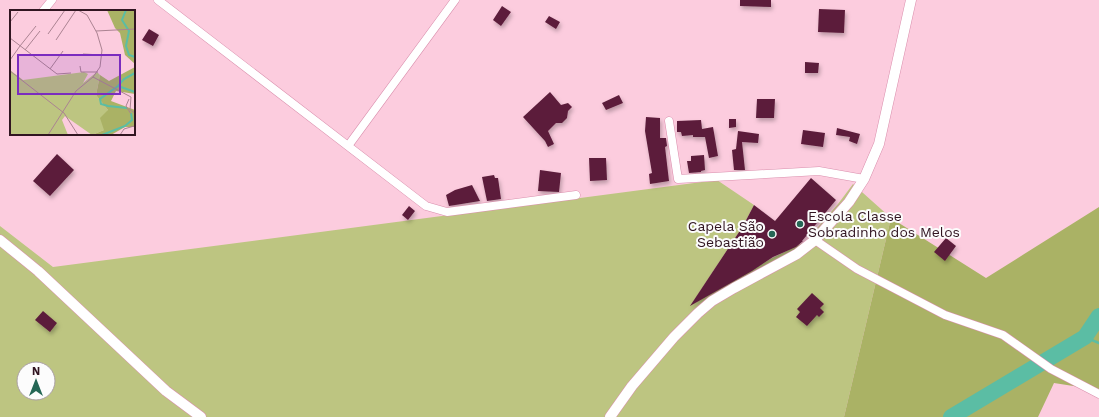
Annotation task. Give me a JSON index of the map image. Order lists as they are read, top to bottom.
{
  "places": ["Escola Classe Sobradinho dos Melos", "Capela São Sebastião"],
  "north": "top"
}
